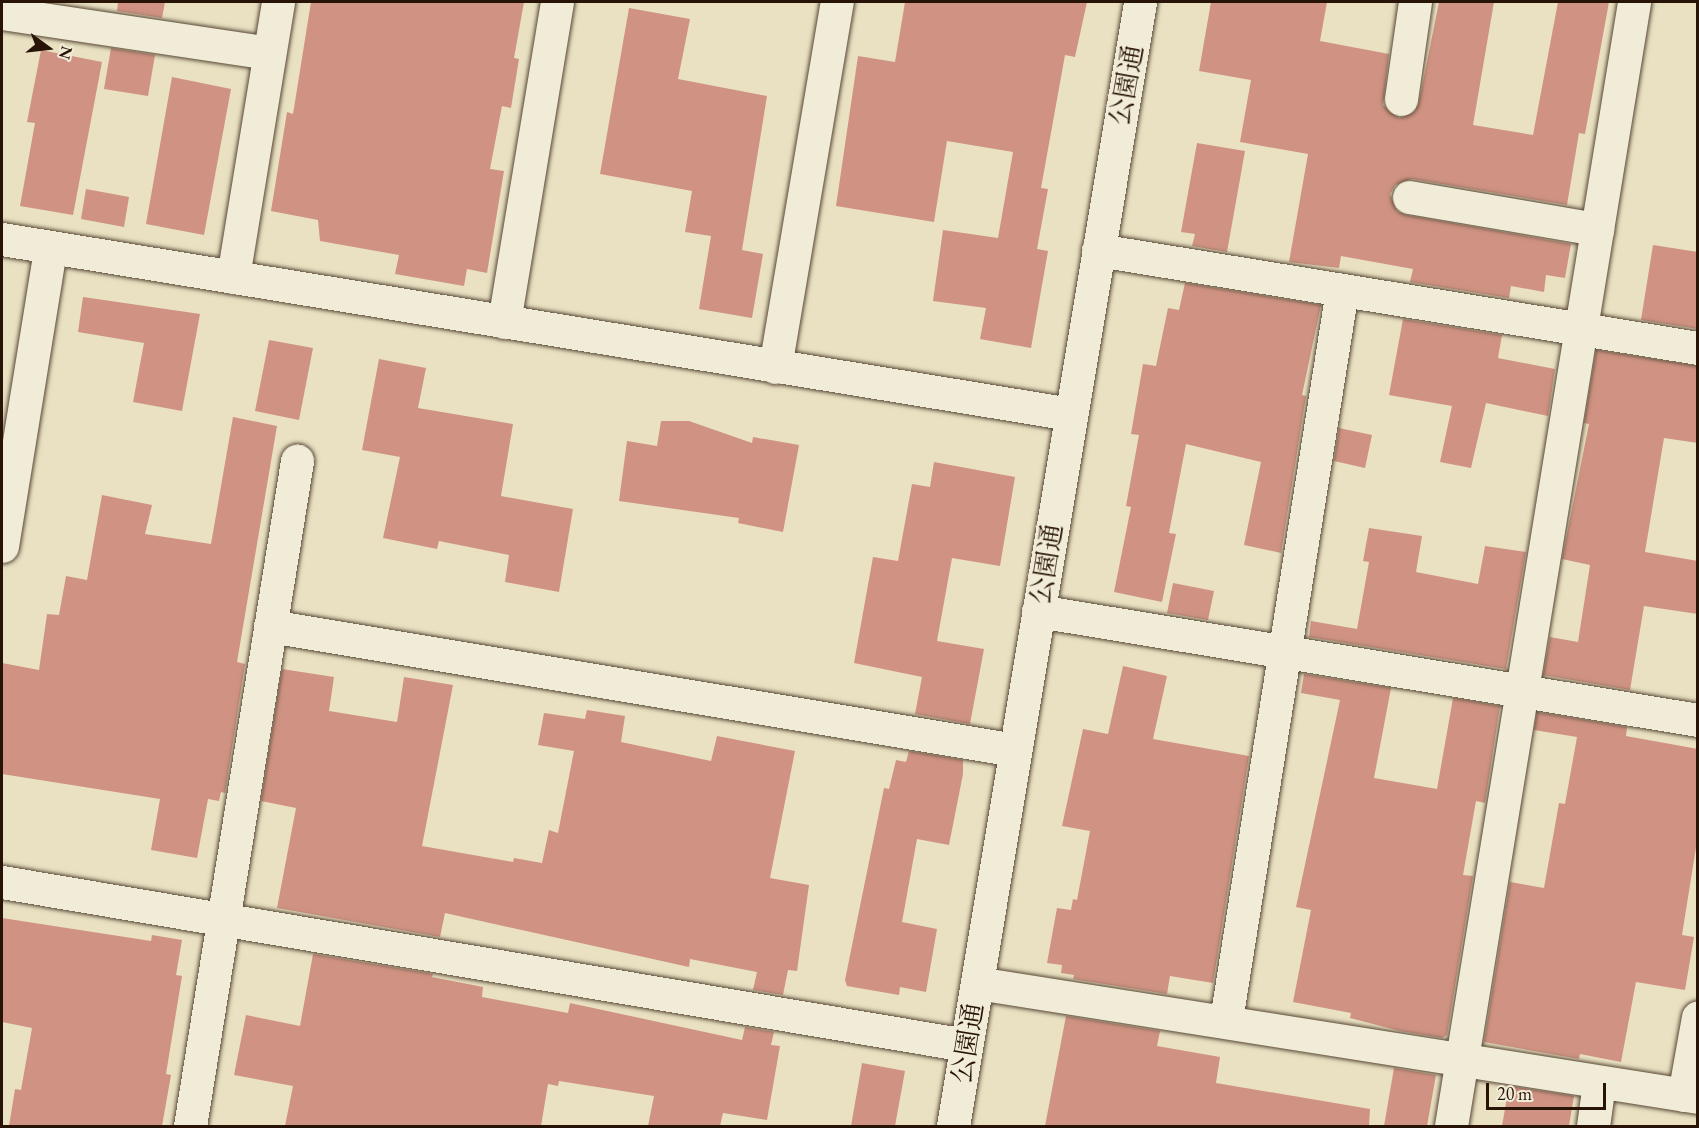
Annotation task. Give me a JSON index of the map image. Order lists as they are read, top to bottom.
{
  "streets": {
    "street": ["公園通"]
  },
  "scale_bar": "20 m",
  "north": "right"
}
